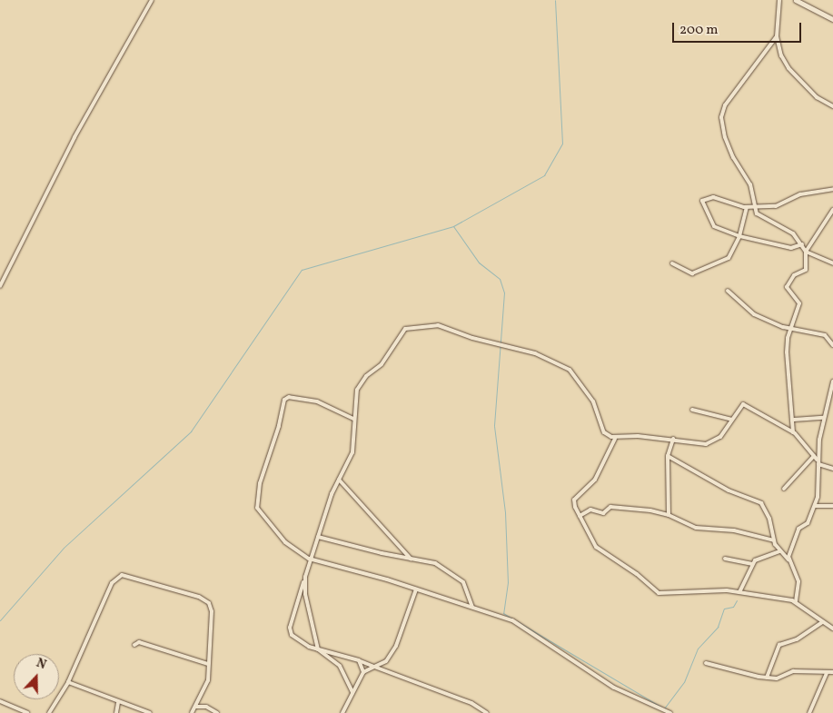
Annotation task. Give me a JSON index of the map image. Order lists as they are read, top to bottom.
{
  "scale_bar": "200 m",
  "north": "top"
}
